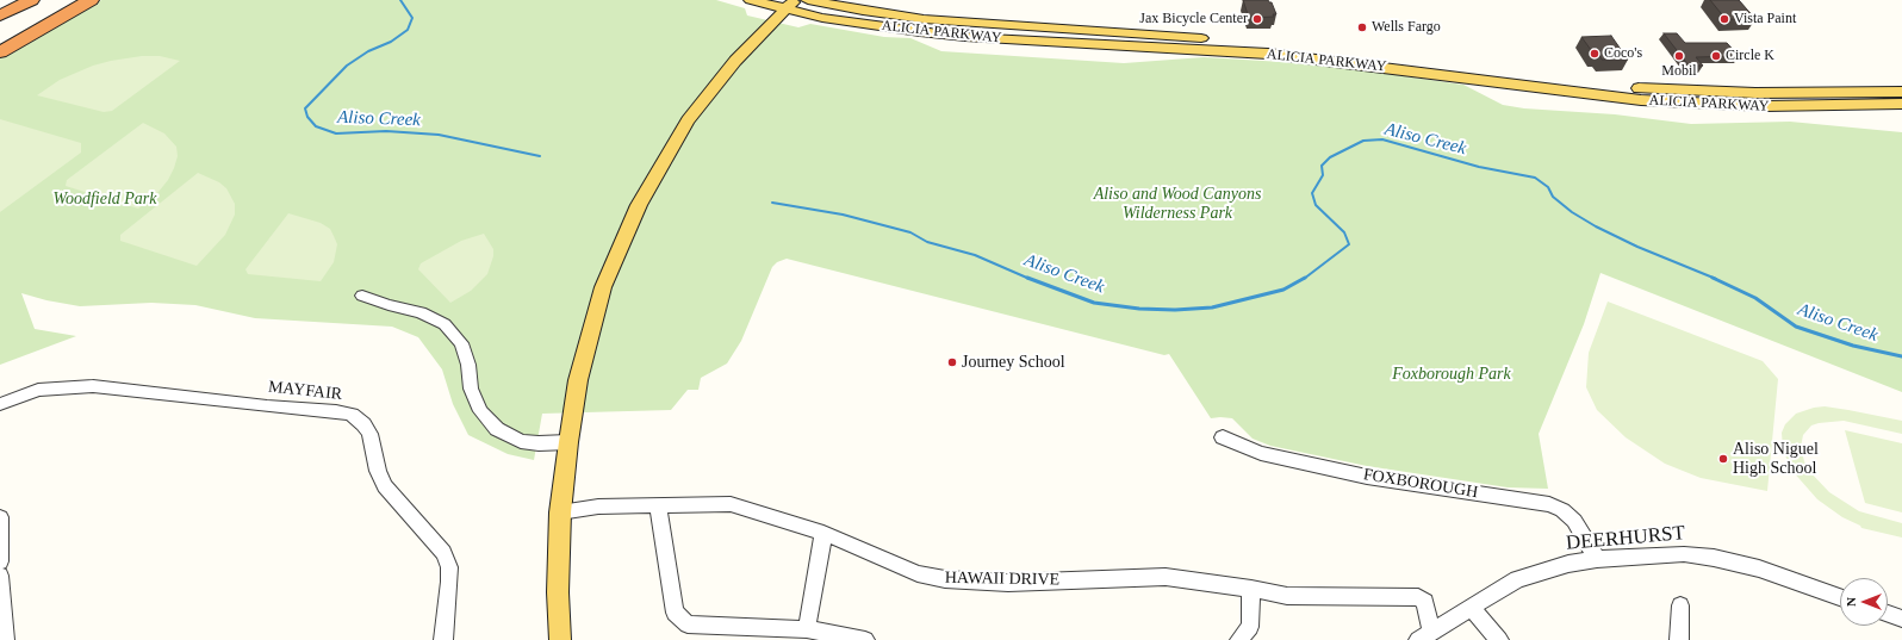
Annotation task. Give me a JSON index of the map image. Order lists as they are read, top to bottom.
{
  "streets": {
    "main road": ["ALICIA PARKWAY"],
    "street": [
      "MAYFAIR",
      "FOXBOROUGH",
      "DEERHURST",
      "HAWAII DRIVE"
    ]
  },
  "crossings": [
    ["FOXBOROUGH", "DEERHURST"],
    ["DEERHURST", "HAWAII DRIVE"]
  ],
  "water": ["Aliso Creek"],
  "parks": ["Aliso and Wood Canyons Wilderness Park", "Woodfield Park", "Foxborough Park"],
  "places": [
    "Jax Bicycle Center",
    "Vista Paint",
    "Wells Fargo",
    "Coco's",
    "Mobil",
    "Circle K",
    "Journey School",
    "Aliso Niguel High School"
  ],
  "north": "left"
}
